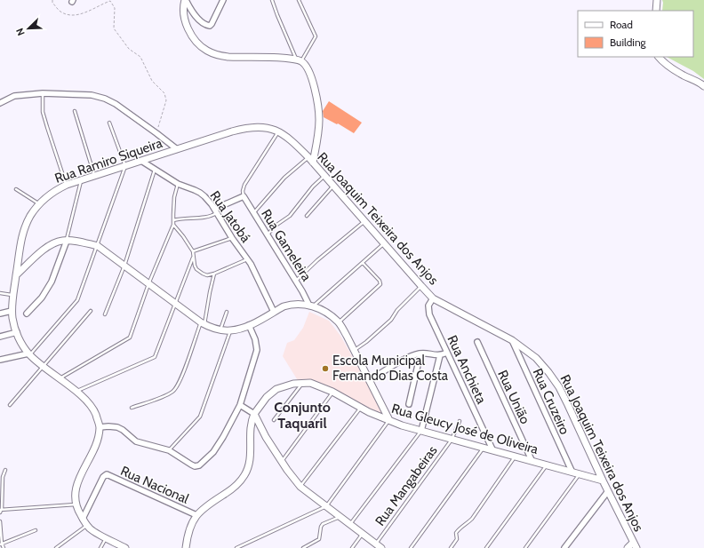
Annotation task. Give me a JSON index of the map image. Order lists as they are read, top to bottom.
{
  "streets": {
    "street": [
      "Rua Ramiro Siqueira",
      "Rua Jatobá",
      "Rua Joaquim Teixeira dos Anjos",
      "Rua Gameleira",
      "Rua Anchieta",
      "Rua União",
      "Rua Cruzeiro",
      "Rua Gleucy José de Oliveira",
      "Rua Nacional"
    ],
    "lane": ["Rua Mangabeiras"]
  },
  "crossings": [
    ["Rua Ramiro Siqueira", "Rua Jatobá"],
    ["Rua Ramiro Siqueira", "Rua Joaquim Teixeira dos Anjos"],
    ["Rua Joaquim Teixeira dos Anjos", "Rua Anchieta"],
    ["Rua Joaquim Teixeira dos Anjos", "Rua Cruzeiro"],
    ["Rua Joaquim Teixeira dos Anjos", "Rua Gleucy José de Oliveira"],
    ["Rua Anchieta", "Rua Gleucy José de Oliveira"],
    ["Rua União", "Rua Gleucy José de Oliveira"],
    ["Rua Cruzeiro", "Rua Gleucy José de Oliveira"],
    ["Rua Gleucy José de Oliveira", "Rua Nacional"],
    ["Rua Gleucy José de Oliveira", "Rua Mangabeiras"]
  ],
  "districts": ["Conjunto Taquaril"],
  "places": ["Escola Municipal Fernando Dias Costa"],
  "legend": ["Road", "Building"],
  "north": "bottom left"
}
